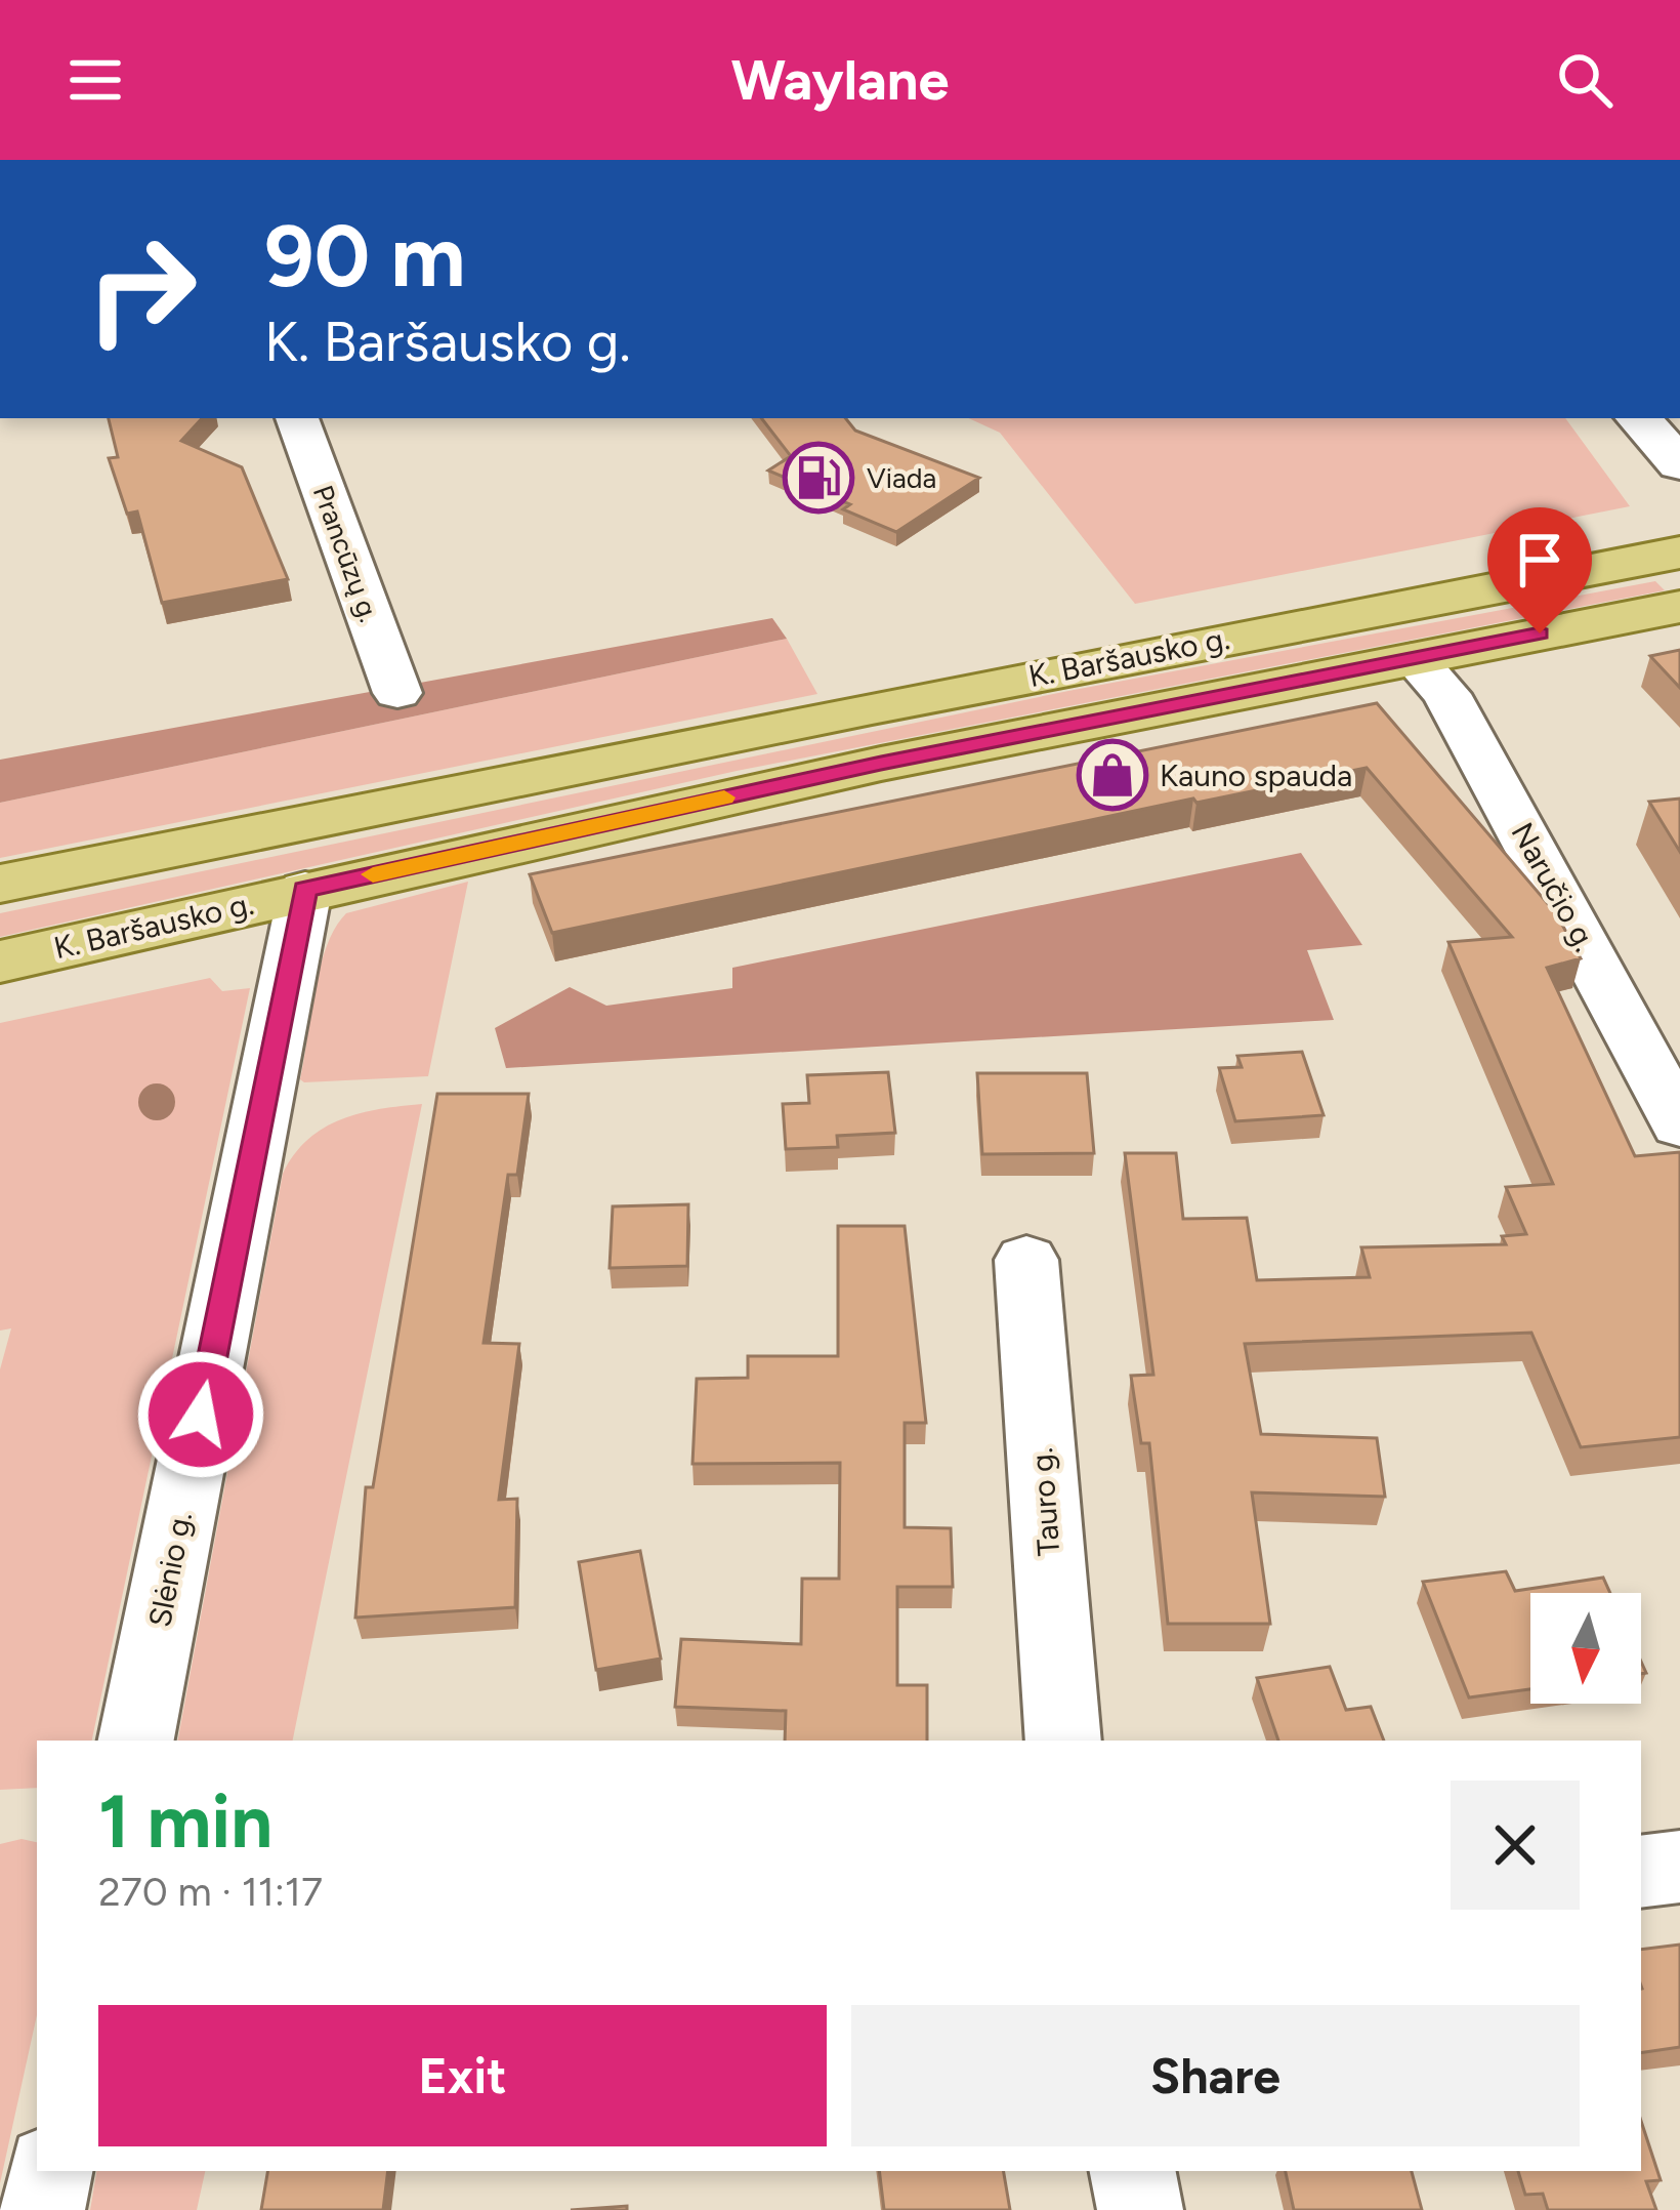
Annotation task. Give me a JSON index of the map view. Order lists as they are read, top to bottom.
{
  "streets": {
    "main road": ["K. Baršausko g."],
    "street": [
      "Prancūzų g.",
      "Naručio g.",
      "Tauro g.",
      "Slėnio g."
    ]
  },
  "crossings": [
    ["K. Baršausko g.", "Naručio g."],
    ["K. Baršausko g.", "Slėnio g."]
  ],
  "places": {
    "fuel station": ["Viada"],
    "shop": ["Kauno spauda"]
  },
  "north": "bottom",
  "page": {
    "header": "Waylane",
    "turn": ["90 m", "K. Baršausko g."],
    "heading": ["1 min", "270 m · 11:17"],
    "buttons": ["Exit", "Share"]
  }
}
